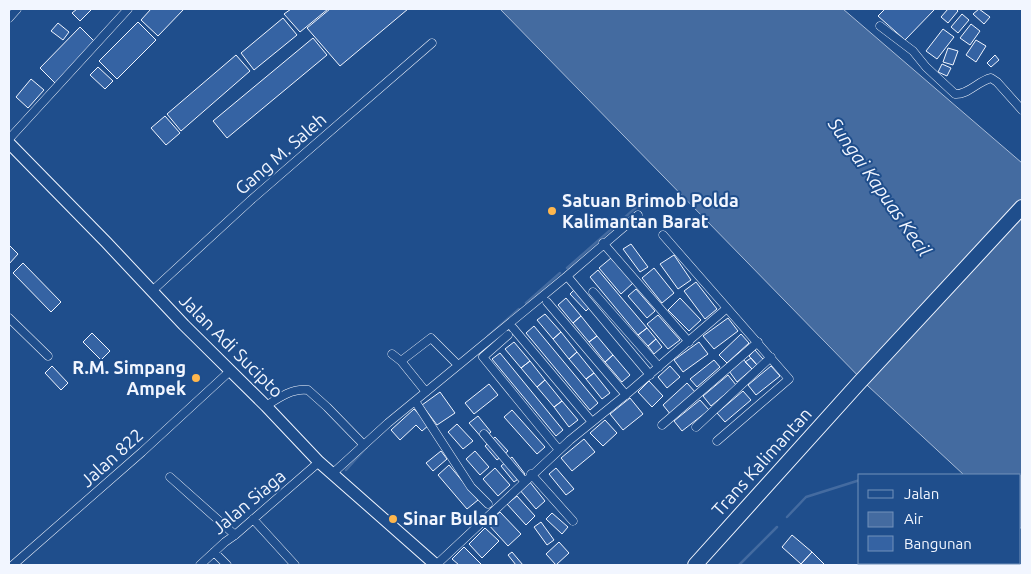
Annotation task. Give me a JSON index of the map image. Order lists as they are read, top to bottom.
{
  "streets": {
    "highway": ["Trans Kalimantan"],
    "main road": ["Jalan Adi Sucipto"],
    "street": ["Gang M. Saleh", "Jalan 822", "Jalan Siaga"]
  },
  "crossings": [
    ["Gang M. Saleh", "Jalan Adi Sucipto"],
    ["Jalan Adi Sucipto", "Jalan 822"],
    ["Jalan Adi Sucipto", "Jalan Siaga"]
  ],
  "water": ["Sungai Kapuas Kecil"],
  "places": ["Satuan Brimob Polda Kalimantan Barat", "R.M. Simpang Ampek", "Sinar Bulan"],
  "legend": ["Jalan", "Air", "Bangunan"]
}
